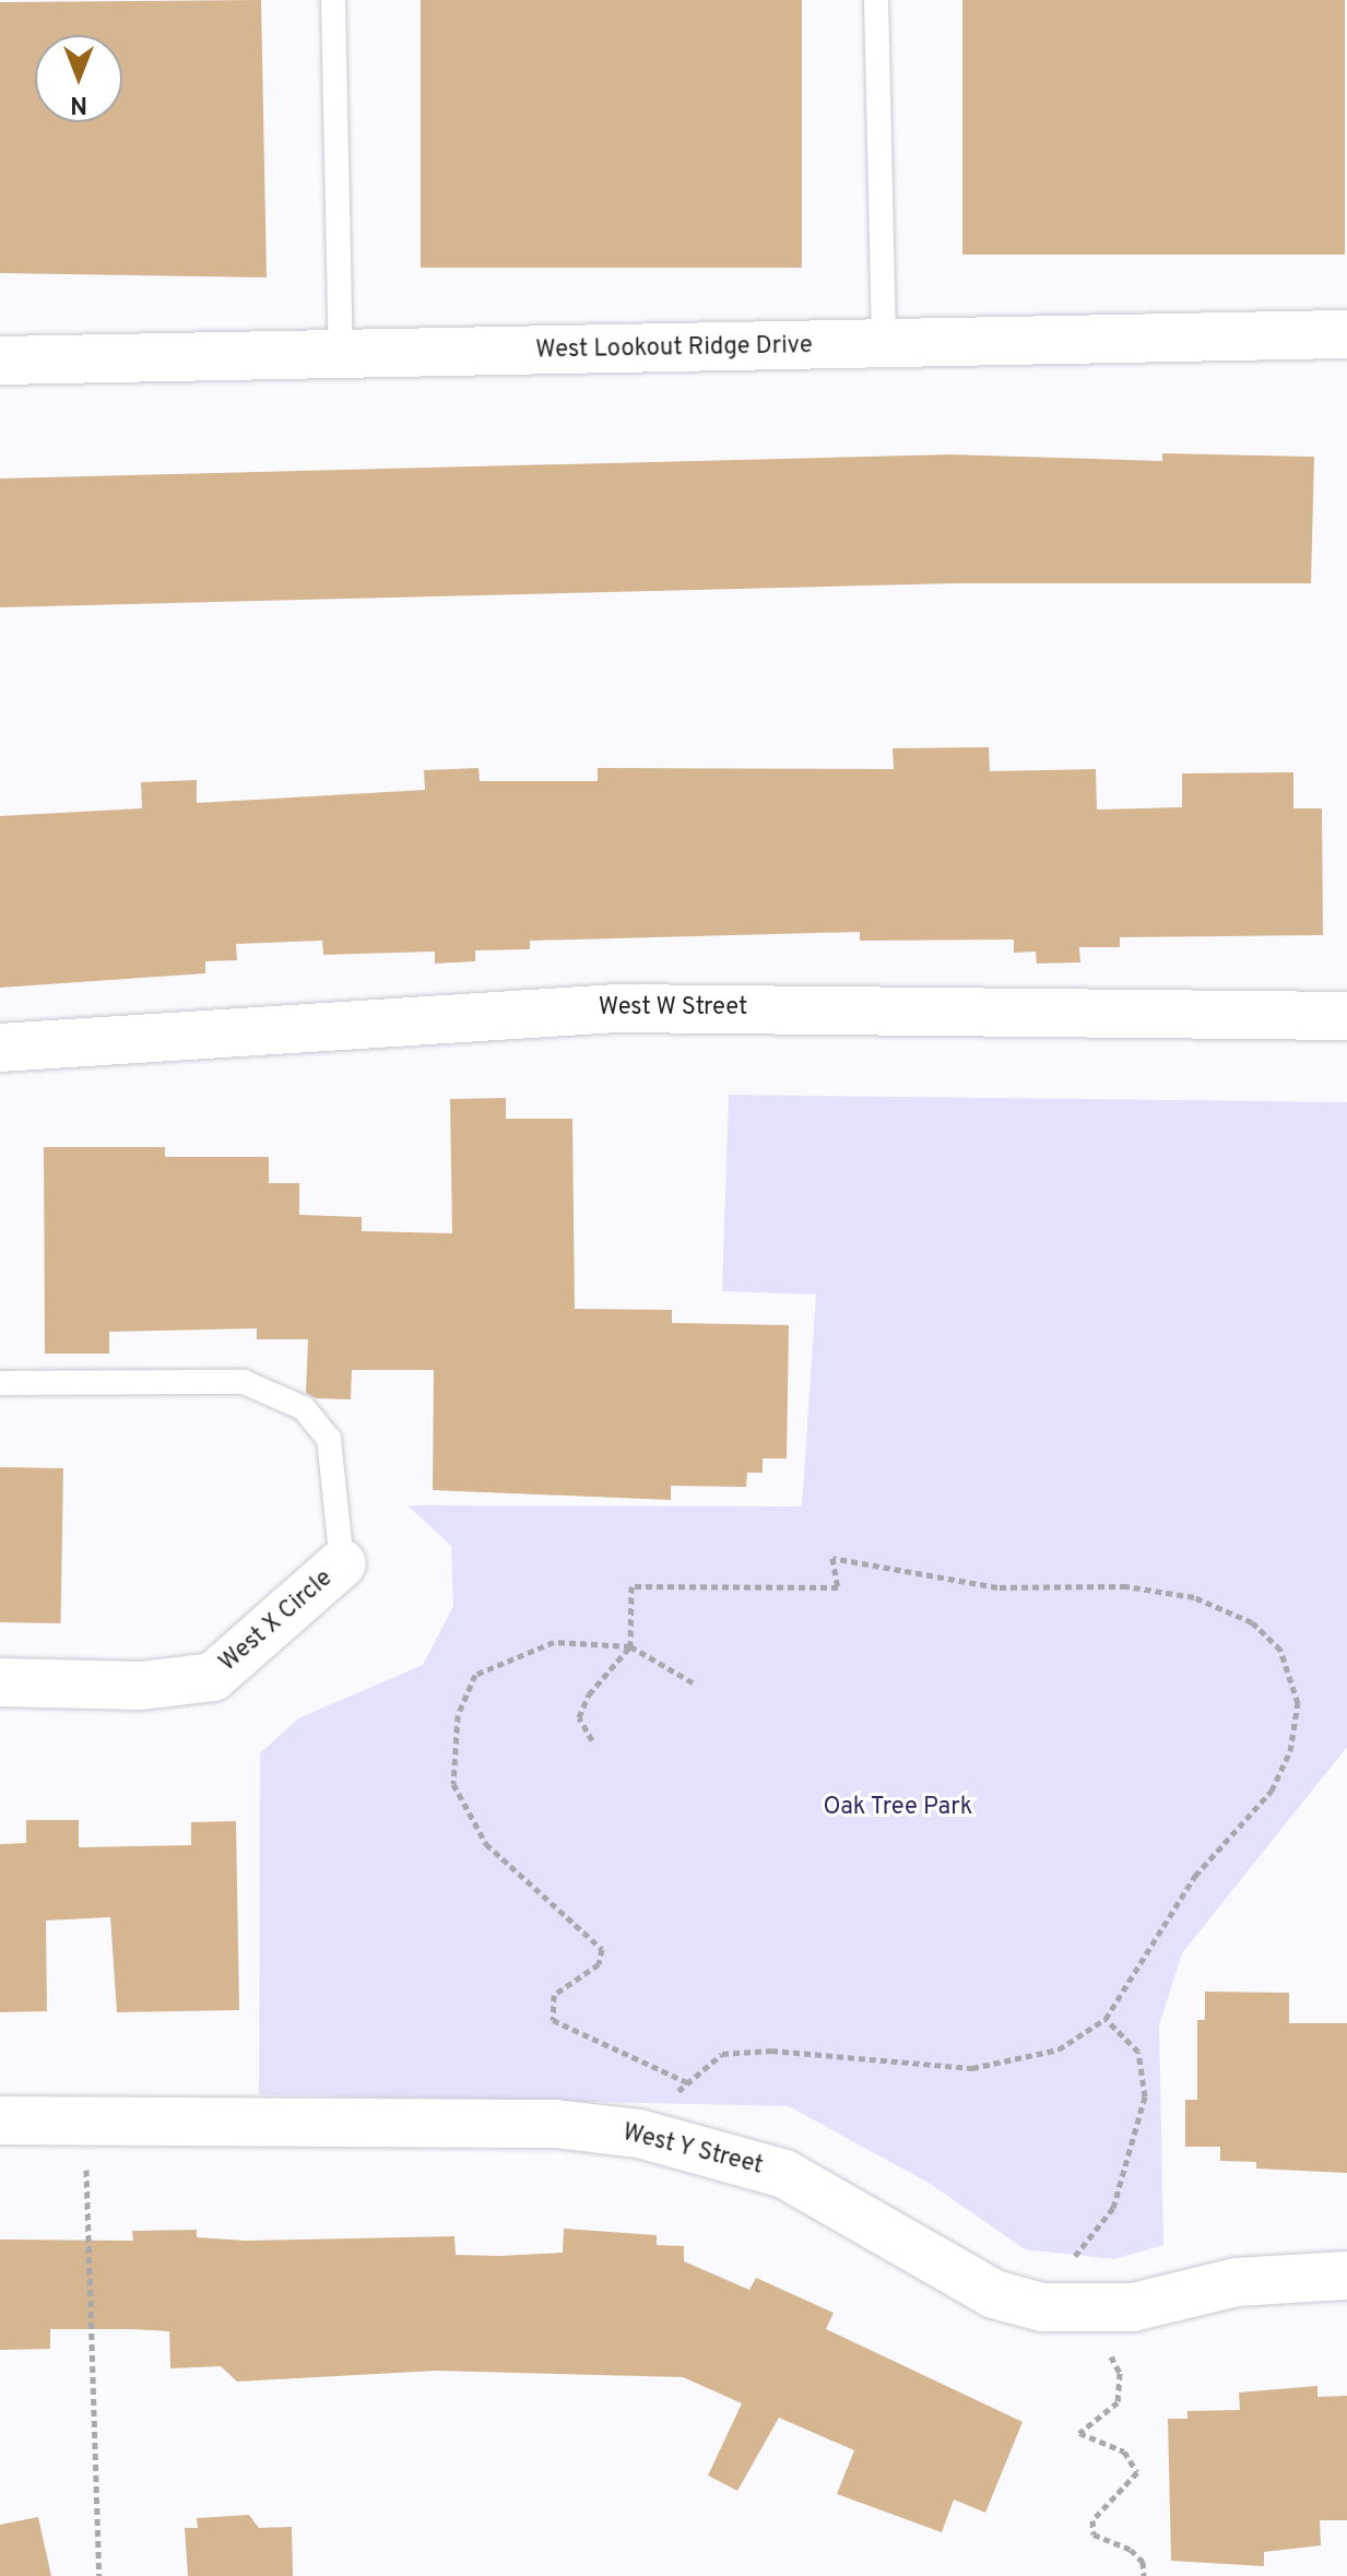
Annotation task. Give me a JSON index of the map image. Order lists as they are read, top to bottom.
{
  "streets": {
    "street": [
      "West Lookout Ridge Drive",
      "West W Street",
      "West X Circle",
      "West Y Street"
    ]
  },
  "parks": ["Oak Tree Park"],
  "north": "bottom"
}
